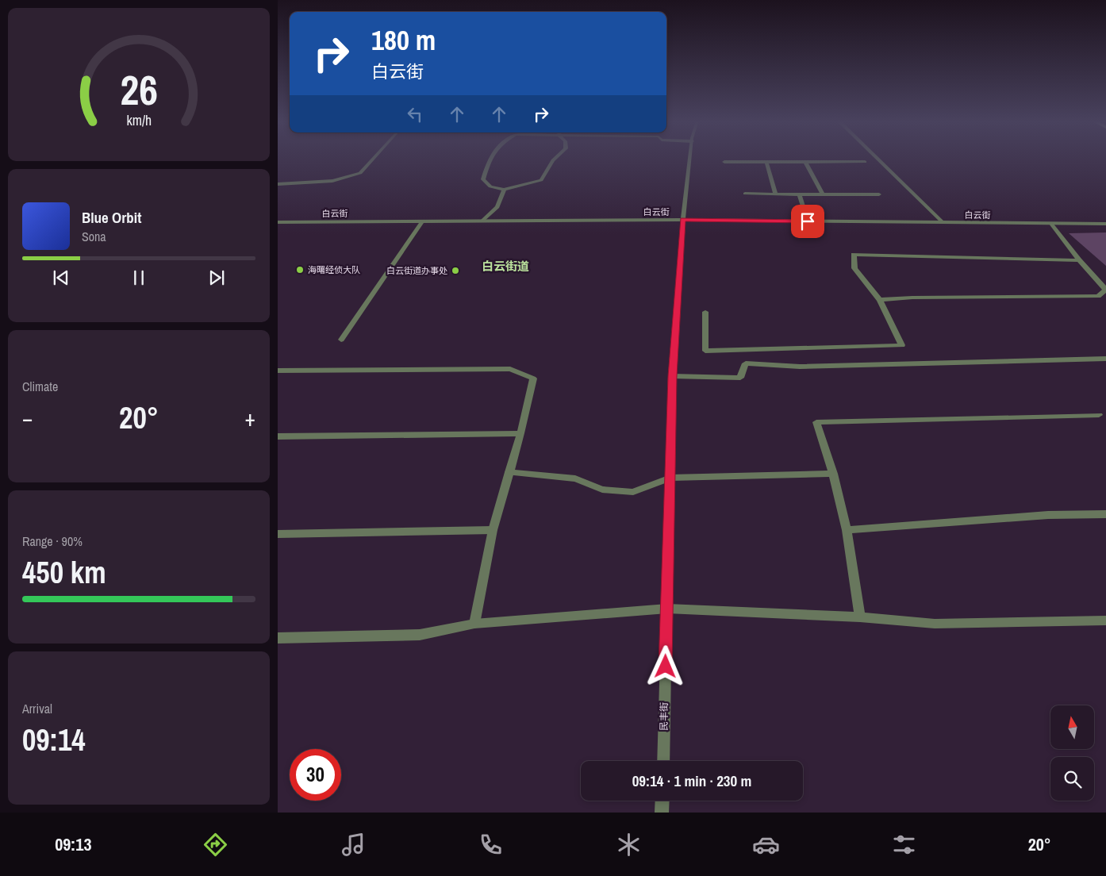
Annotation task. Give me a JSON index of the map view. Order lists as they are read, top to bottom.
{
  "streets": {
    "street": ["白云街", "民丰街"]
  },
  "crossings": [
    ["白云街", "民丰街"]
  ],
  "districts": ["白云街道"],
  "places": ["海曙经侦大队", "白云街道办事处"],
  "north": "top",
  "page": {
    "turn": ["180 m", "白云街"],
    "song": ["Blue Orbit", "Sona"],
    "tile": [
      "Climate",
      ["Range · 90%", "450 km"],
      ["Arrival", "09:14"]
    ],
    "heat": ["−", "20°", "+"],
    "limit": "30",
    "trip": "09:14 · 1 min · 230 m",
    "tabs": ["09:13", "20°"],
    "gauge": ["26", "km/h"]
  }
}
